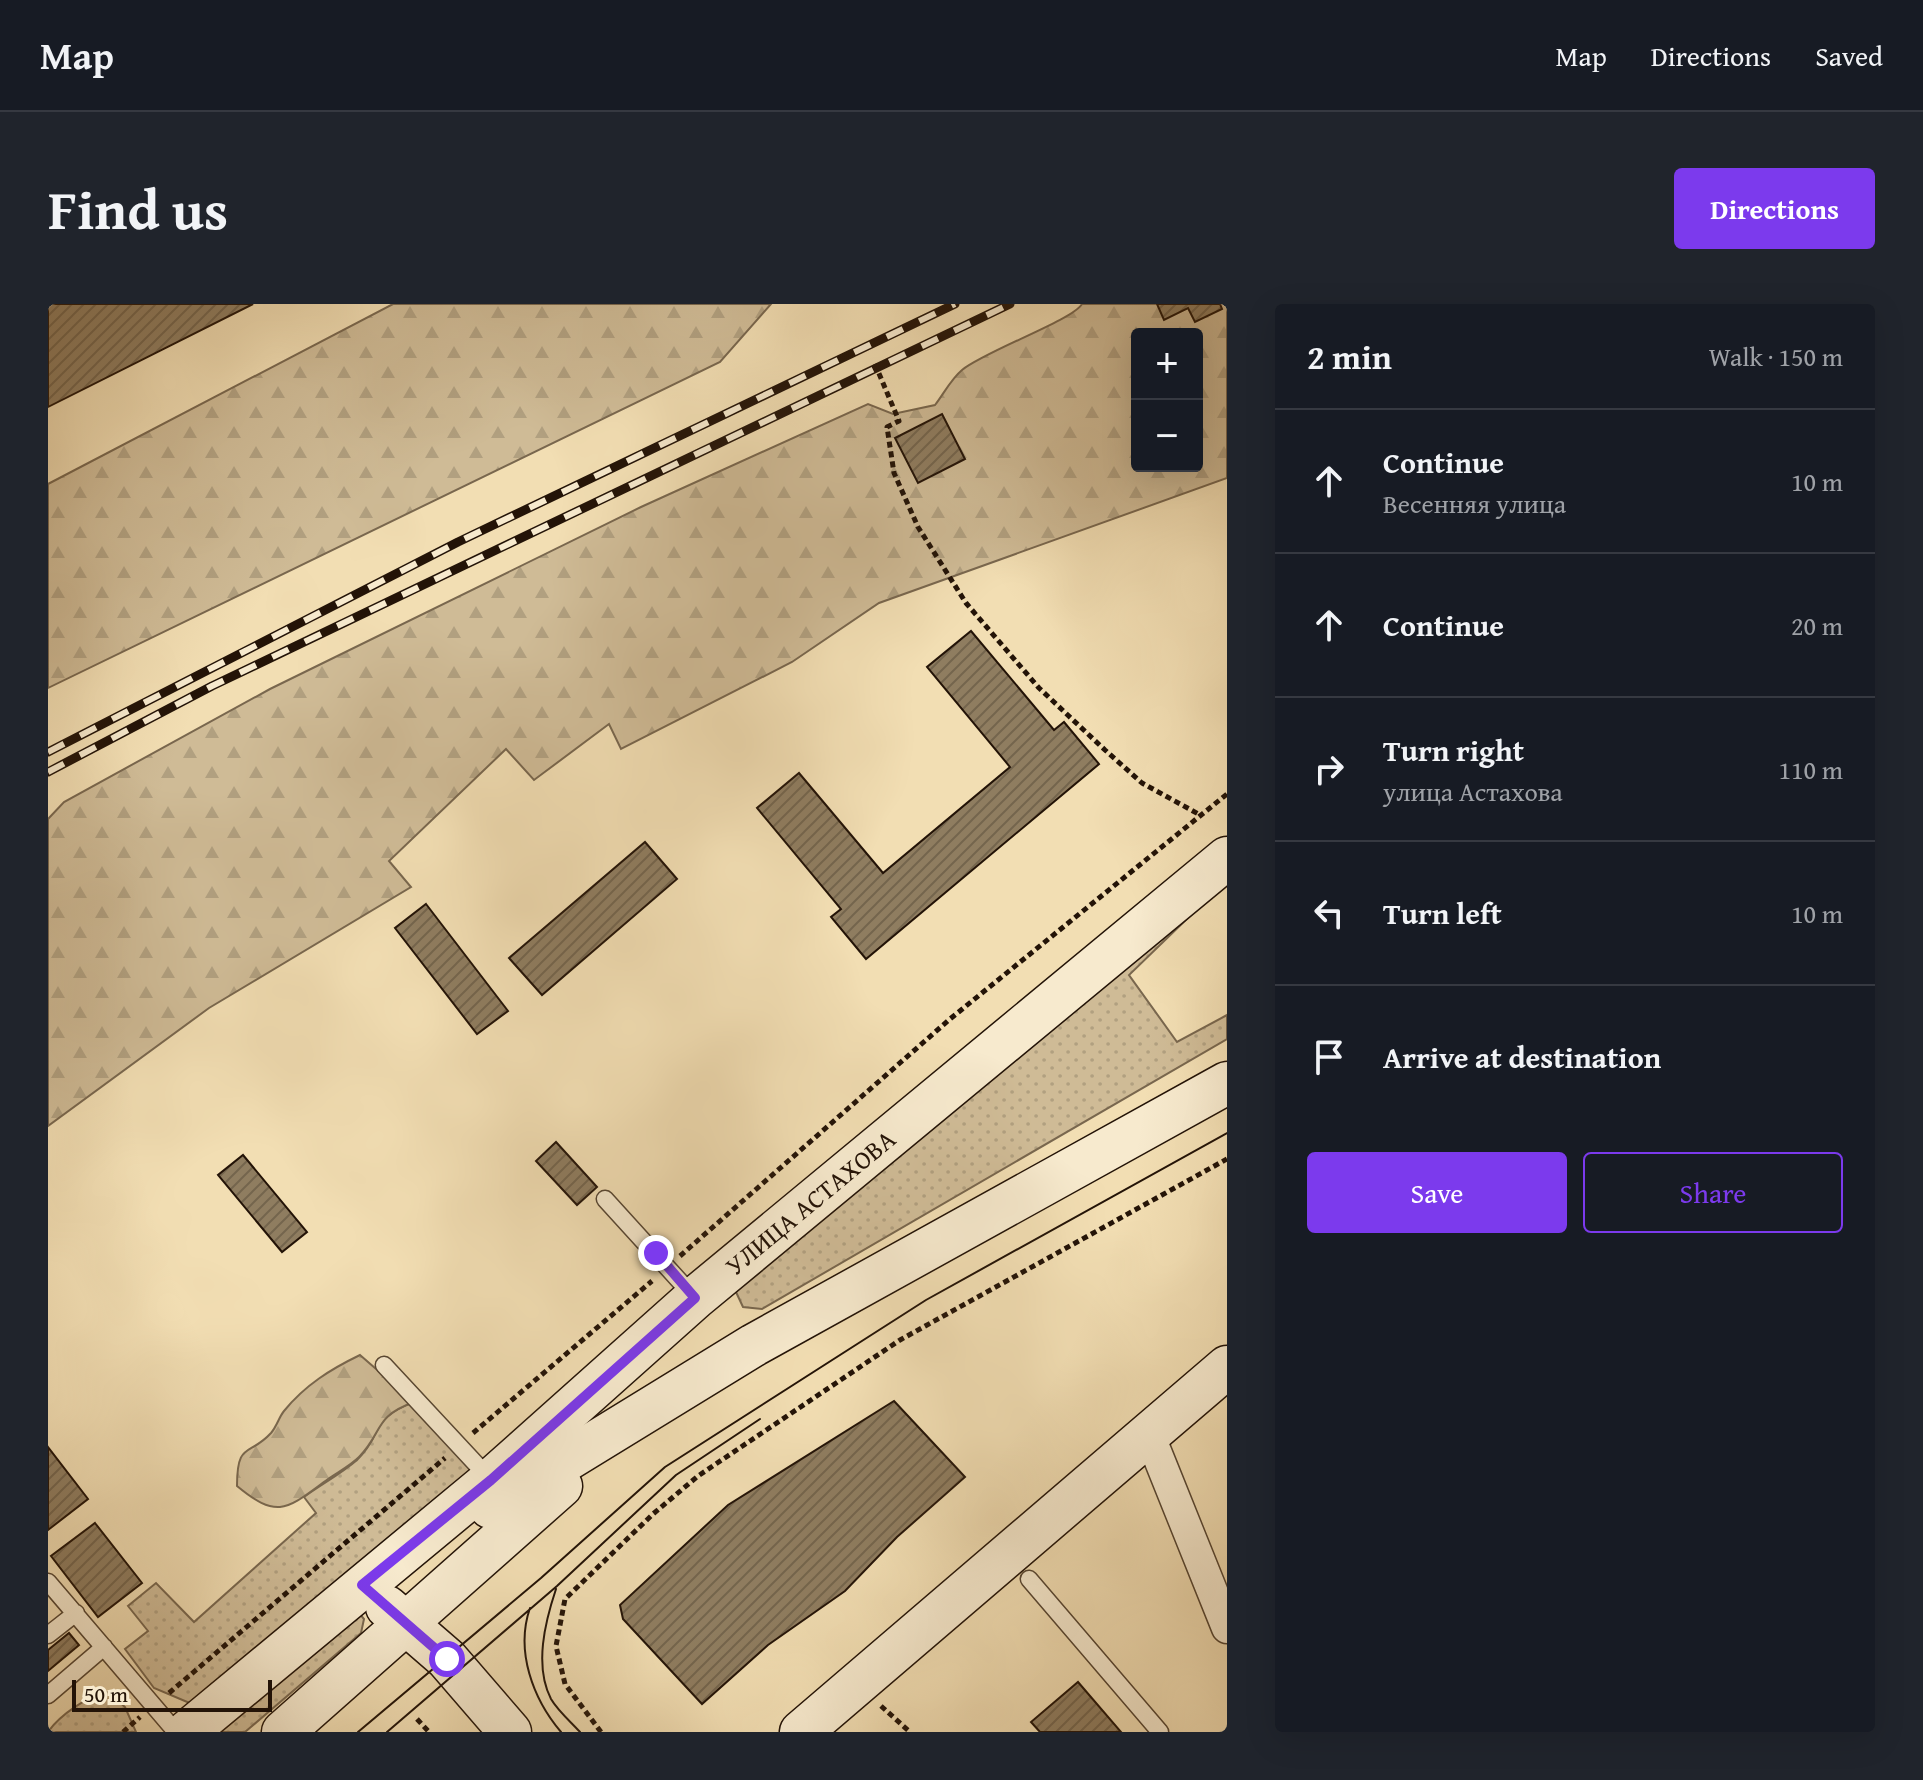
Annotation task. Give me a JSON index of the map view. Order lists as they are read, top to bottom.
{
  "streets": {
    "main road": ["УЛИЦА АСТАХОВА"]
  },
  "scale_bar": "50 m",
  "page": {
    "header": "Map",
    "nav": ["Map", "Directions", "Saved"],
    "title": "Find us",
    "buttons": [
      "Directions",
      ["Save", "Share"]
    ],
    "heading": ["2 min", "Walk · 150 m"],
    "map_buttons": ["+", "−"],
    "list": [
      ["Continue", "Весенняя улица", "10 m"],
      ["Continue", "20 m"],
      ["Turn right", "улица Астахова", "110 m"],
      ["Turn left", "10 m"],
      "Arrive at destination"
    ],
    "scale": "50 m"
  }
}
